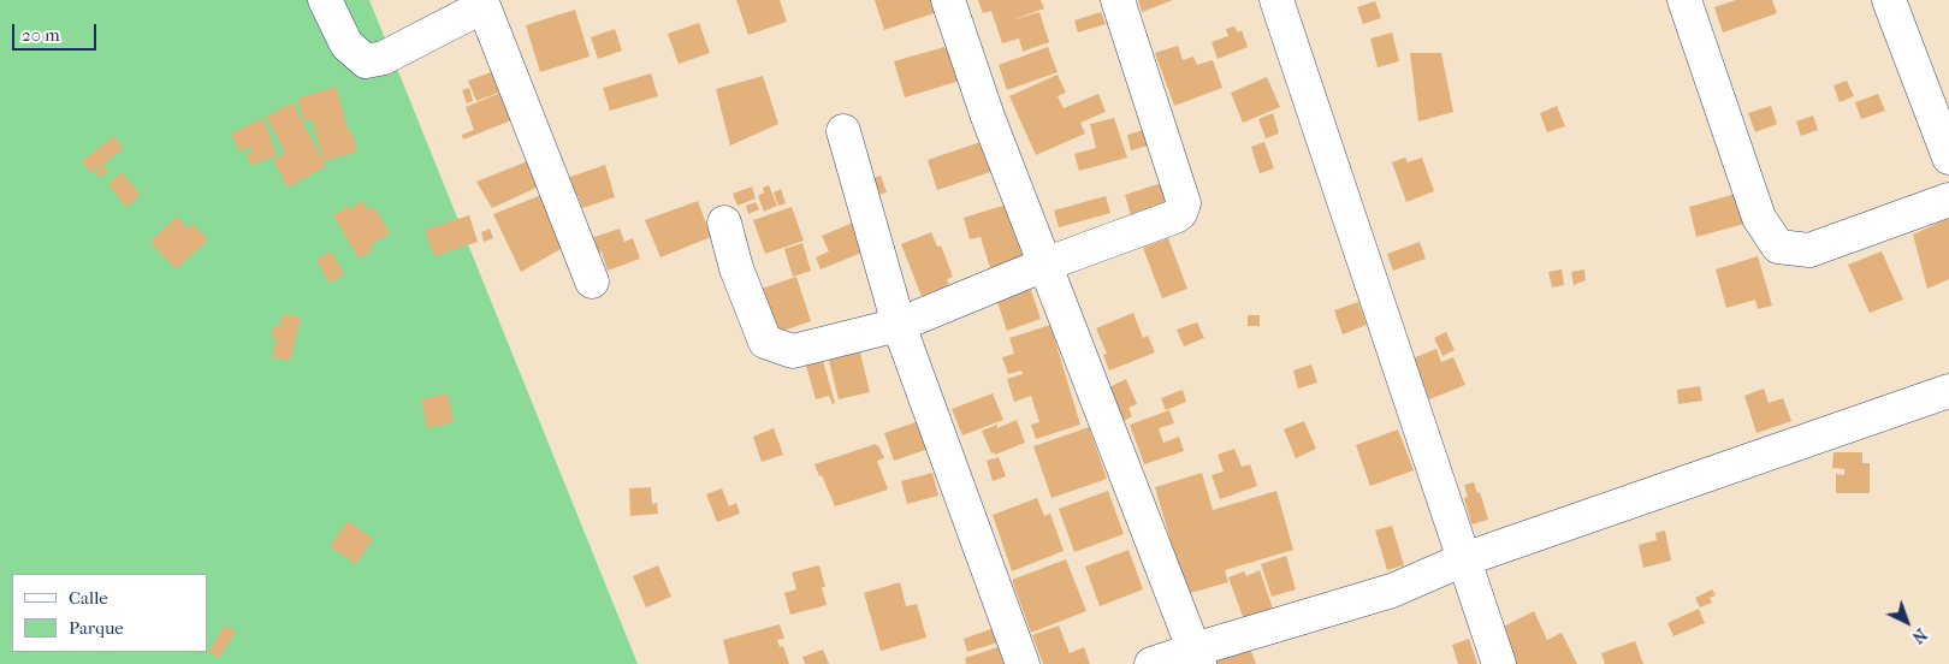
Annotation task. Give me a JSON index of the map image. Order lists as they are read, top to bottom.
{
  "legend": ["Calle", "Parque"],
  "scale_bar": "20 m",
  "north": "bottom right"
}
